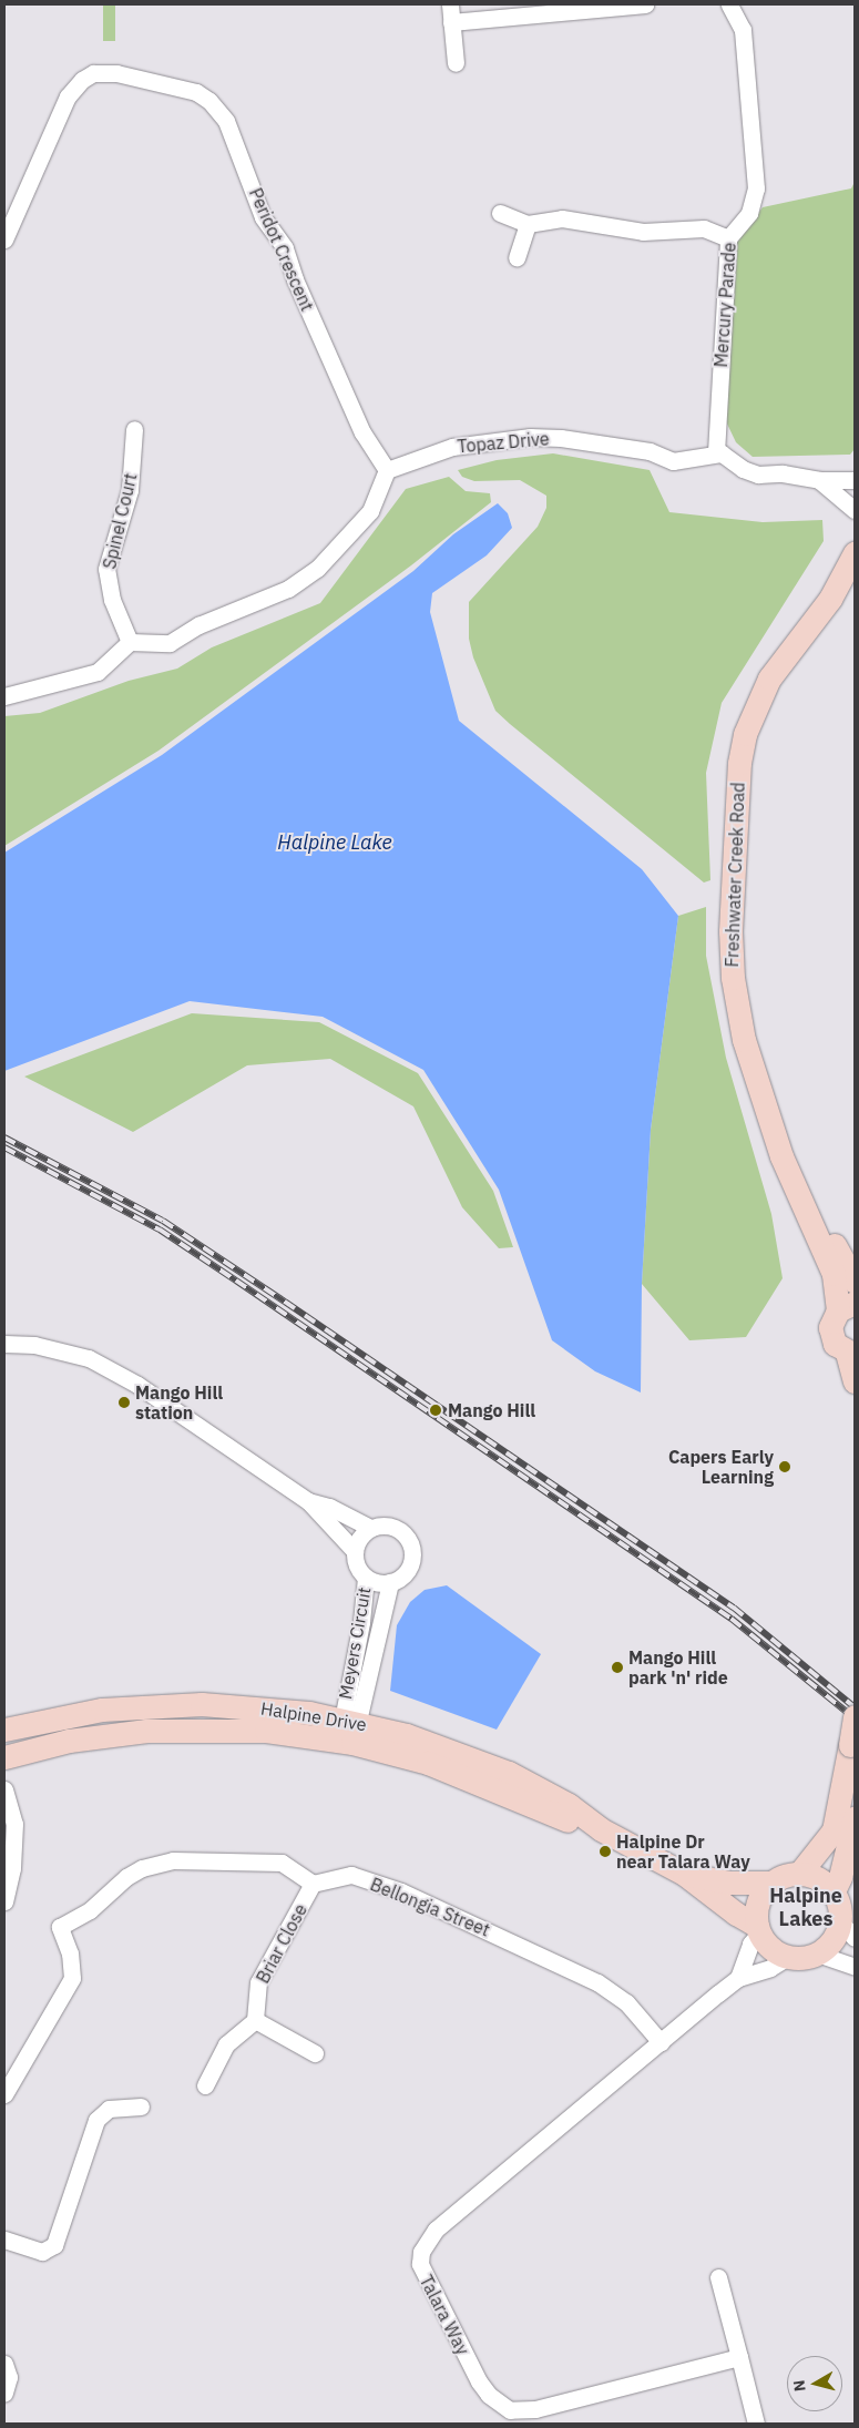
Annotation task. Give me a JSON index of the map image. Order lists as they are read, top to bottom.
{
  "streets": {
    "main road": ["Freshwater Creek Road", "Halpine Drive"],
    "street": [
      "Peridot Crescent",
      "Mercury Parade",
      "Topaz Drive",
      "Spinel Court",
      "Meyers Circuit",
      "Bellongia Street",
      "Briar Close",
      "Talara Way"
    ]
  },
  "crossings": [
    ["Peridot Crescent", "Topaz Drive"],
    ["Mercury Parade", "Topaz Drive"],
    ["Meyers Circuit", "Halpine Drive"],
    ["Halpine Drive", "Talara Way"],
    ["Bellongia Street", "Briar Close"],
    ["Bellongia Street", "Talara Way"]
  ],
  "districts": ["Halpine Lakes"],
  "water": ["Halpine Lake"],
  "places": [
    "Mango Hill station",
    "Mango Hill",
    "Capers Early Learning",
    "Mango Hill park 'n' ride",
    "Halpine Dr near Talara Way"
  ],
  "north": "left"
}
